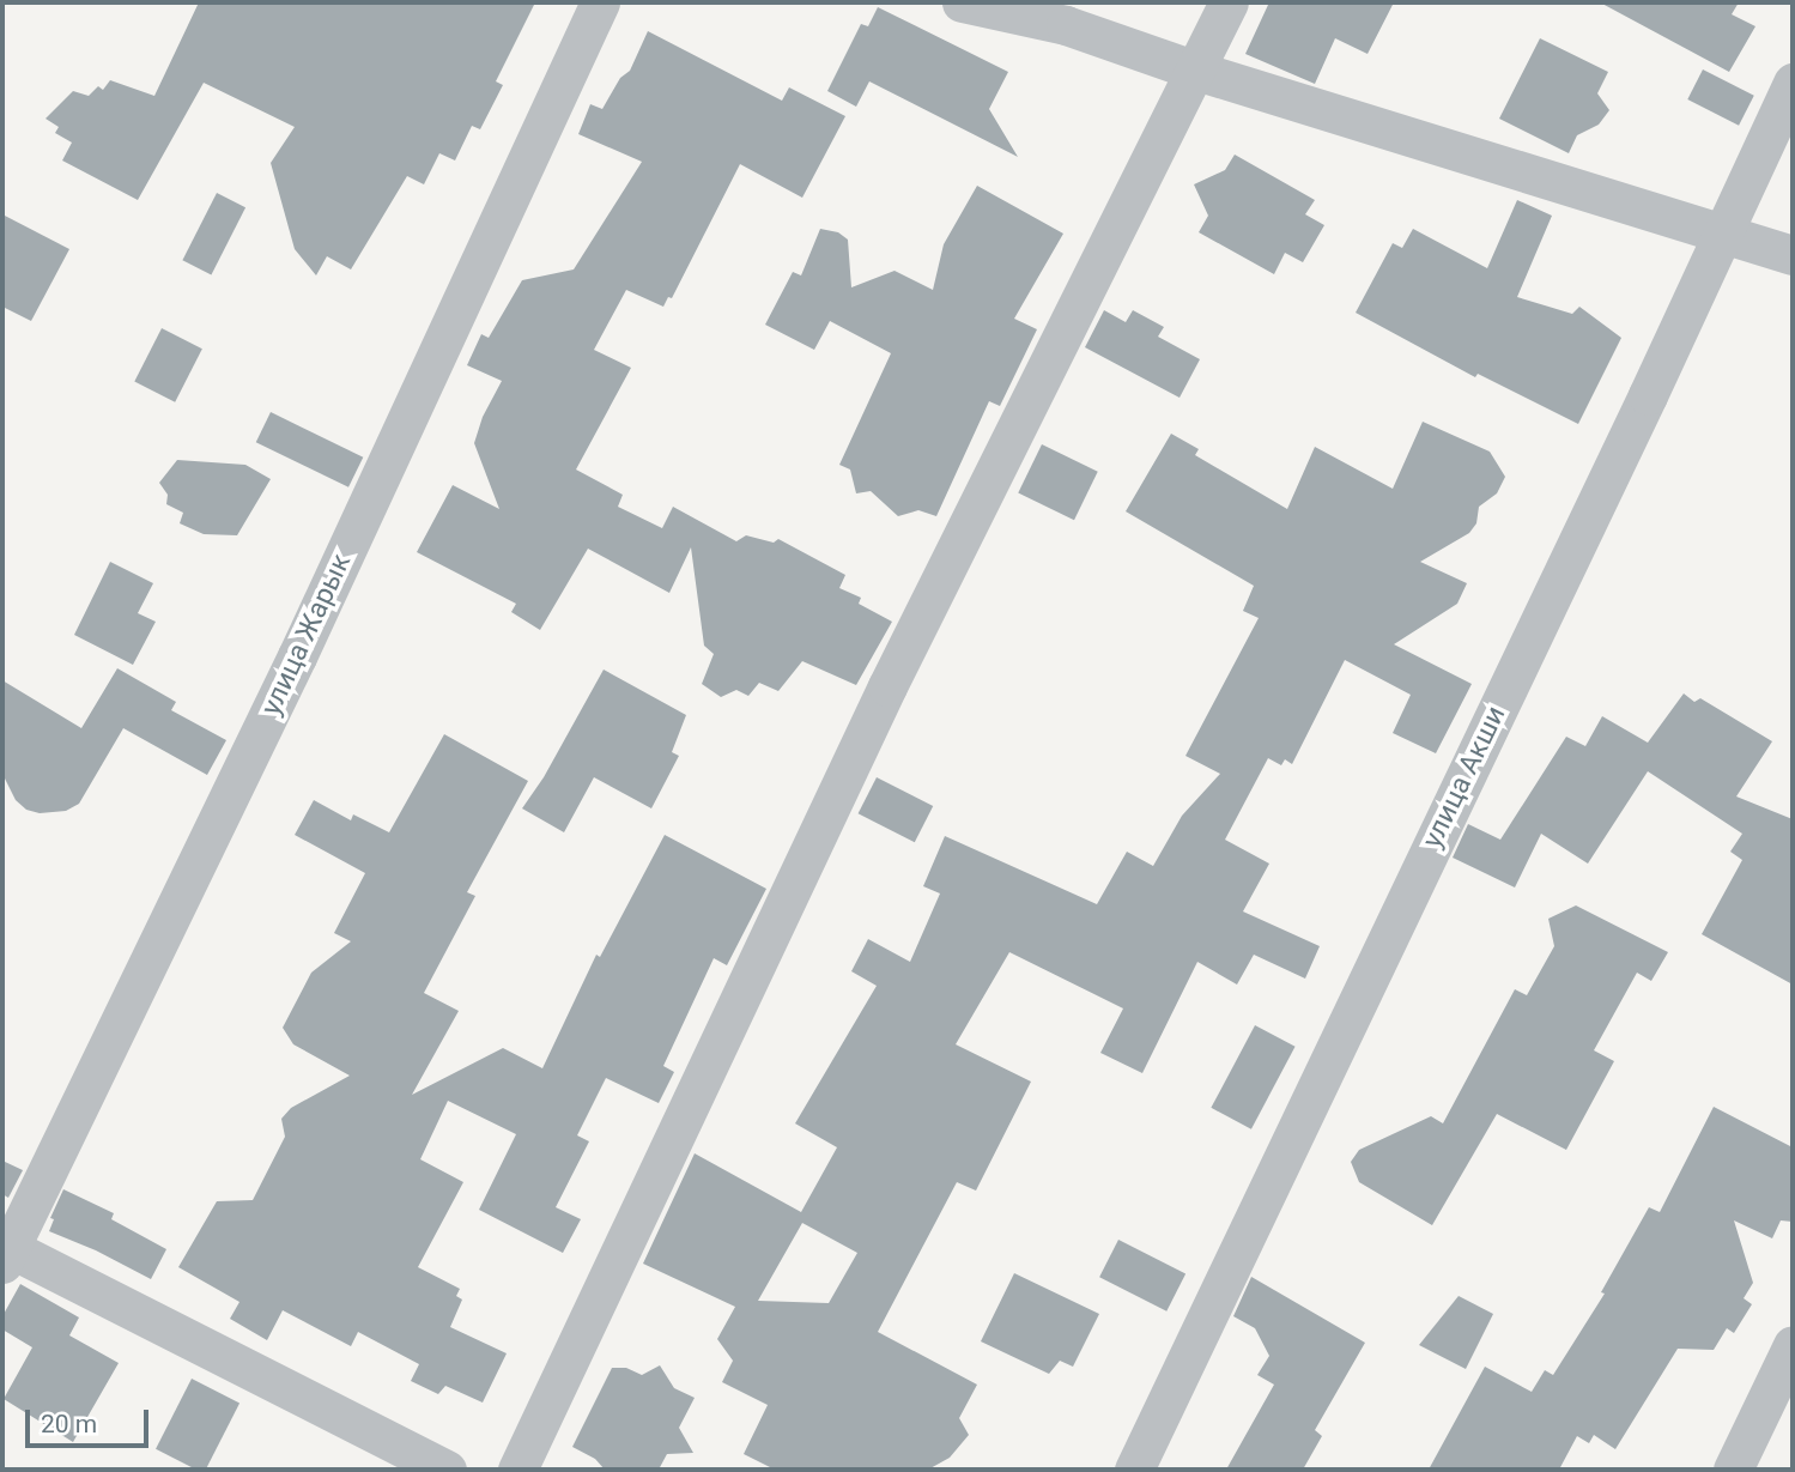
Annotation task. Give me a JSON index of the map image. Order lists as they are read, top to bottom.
{
  "streets": {
    "street": ["улица Жарык", "улица Акши"]
  },
  "scale_bar": "20 m"
}
